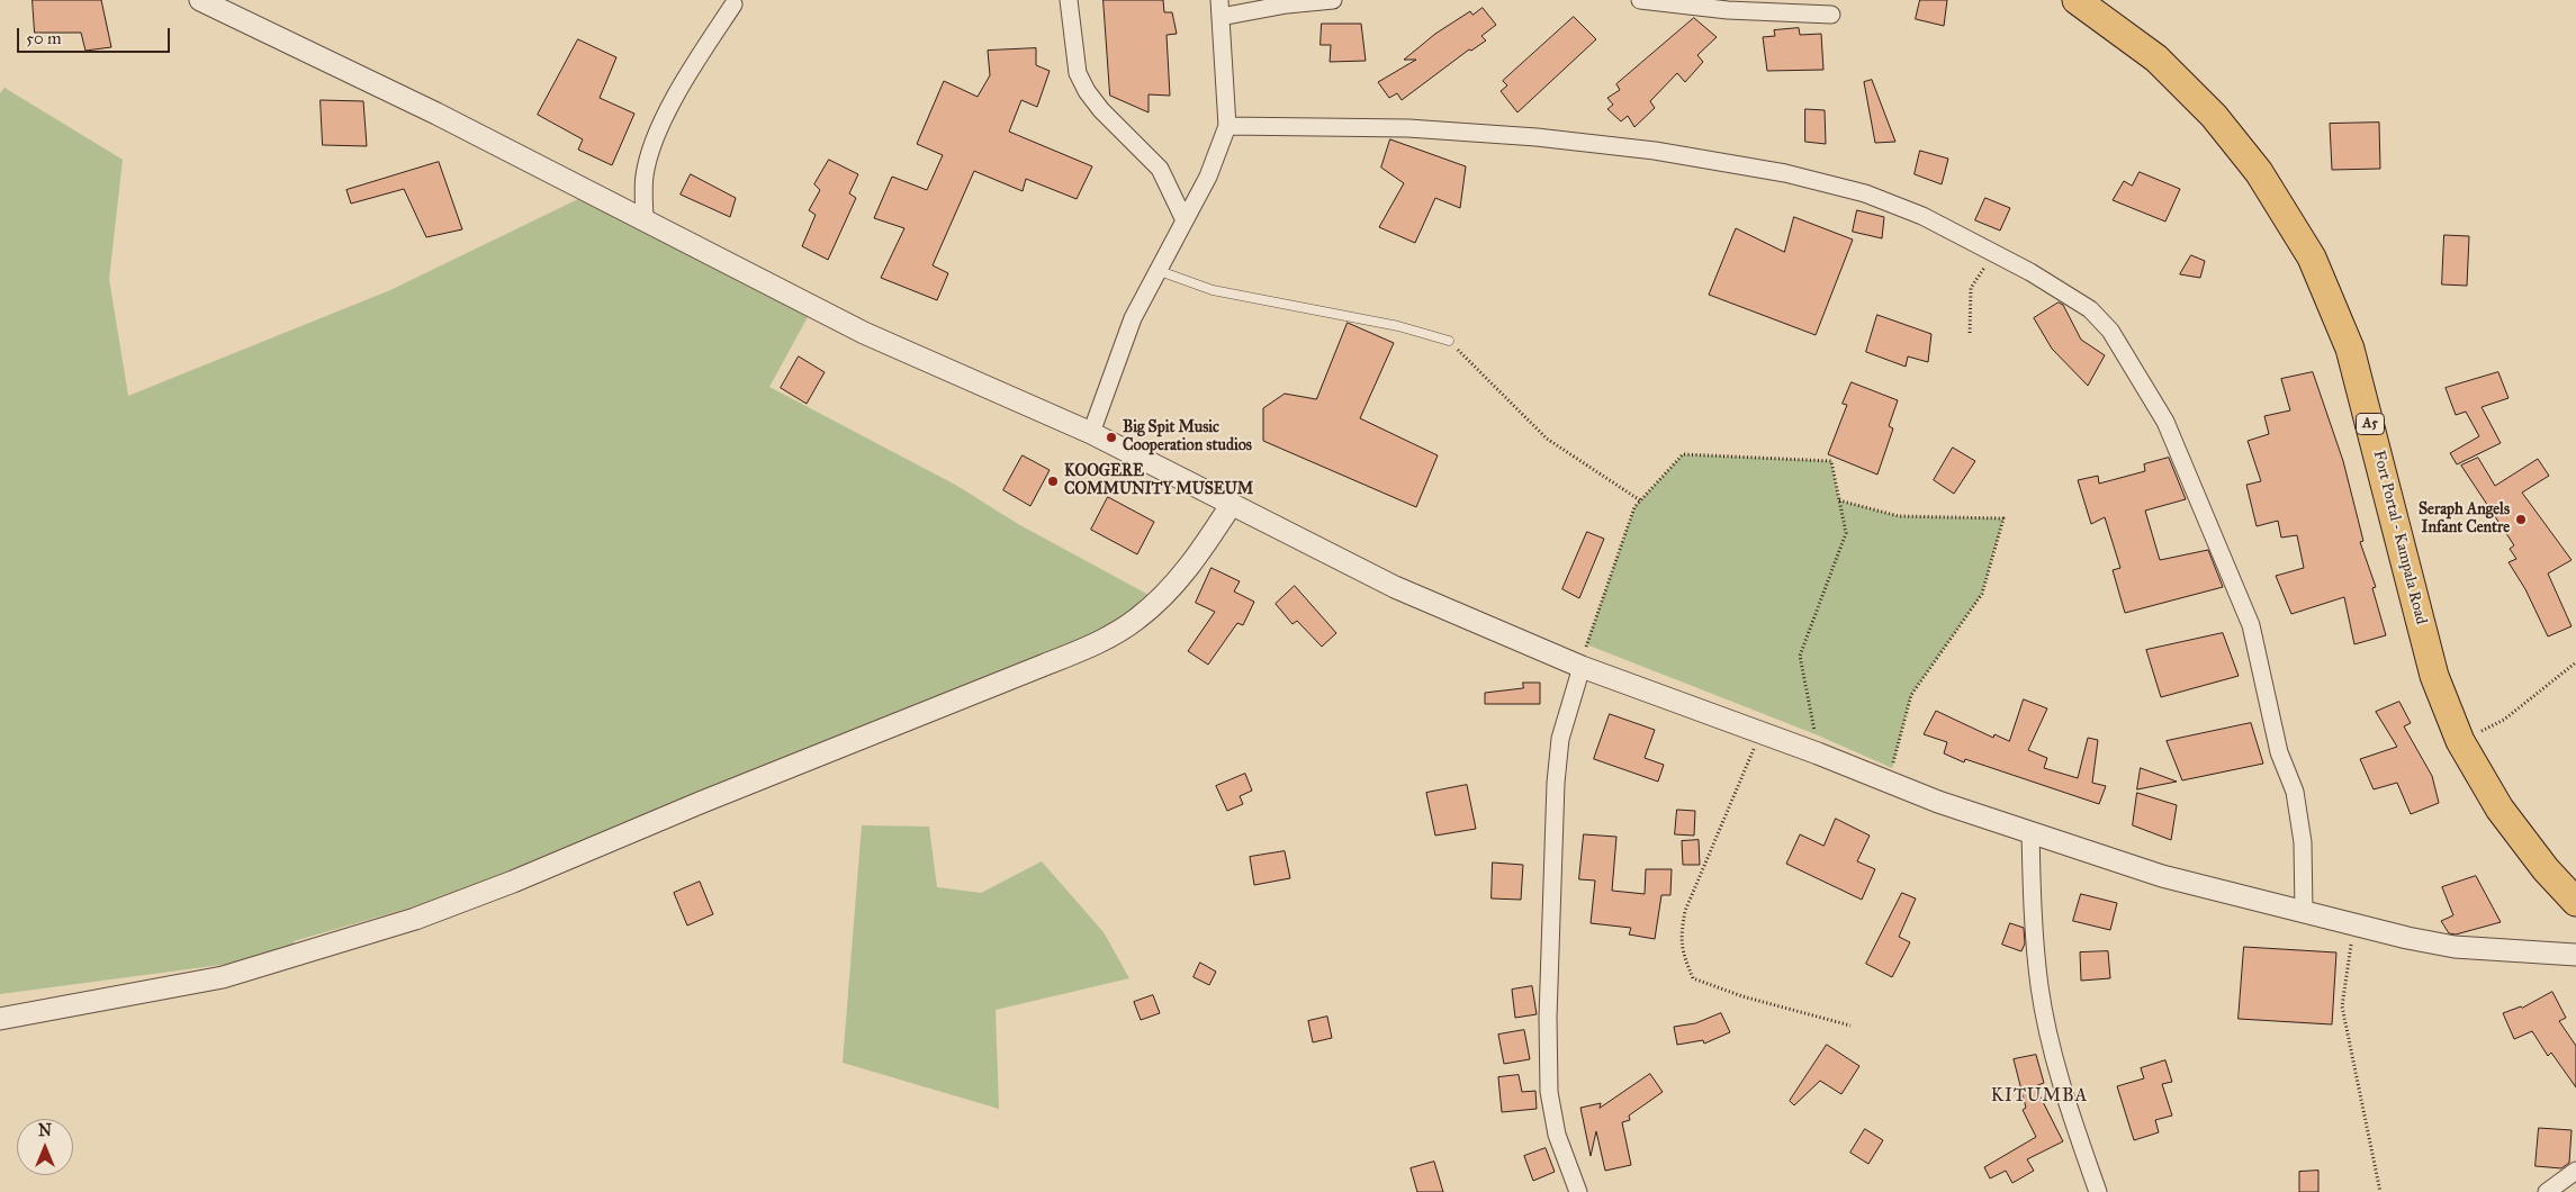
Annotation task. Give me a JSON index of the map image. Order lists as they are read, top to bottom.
{
  "streets": {
    "highway": ["A5", "Fort Portal - Kampala Road"]
  },
  "districts": ["KITUMBA"],
  "places": ["Big Spit Music Cooperation studios", "KOOGERE COMMUNITY MUSEUM", "Seraph Angels Infant Centre"],
  "scale_bar": "50 m",
  "north": "top"
}
